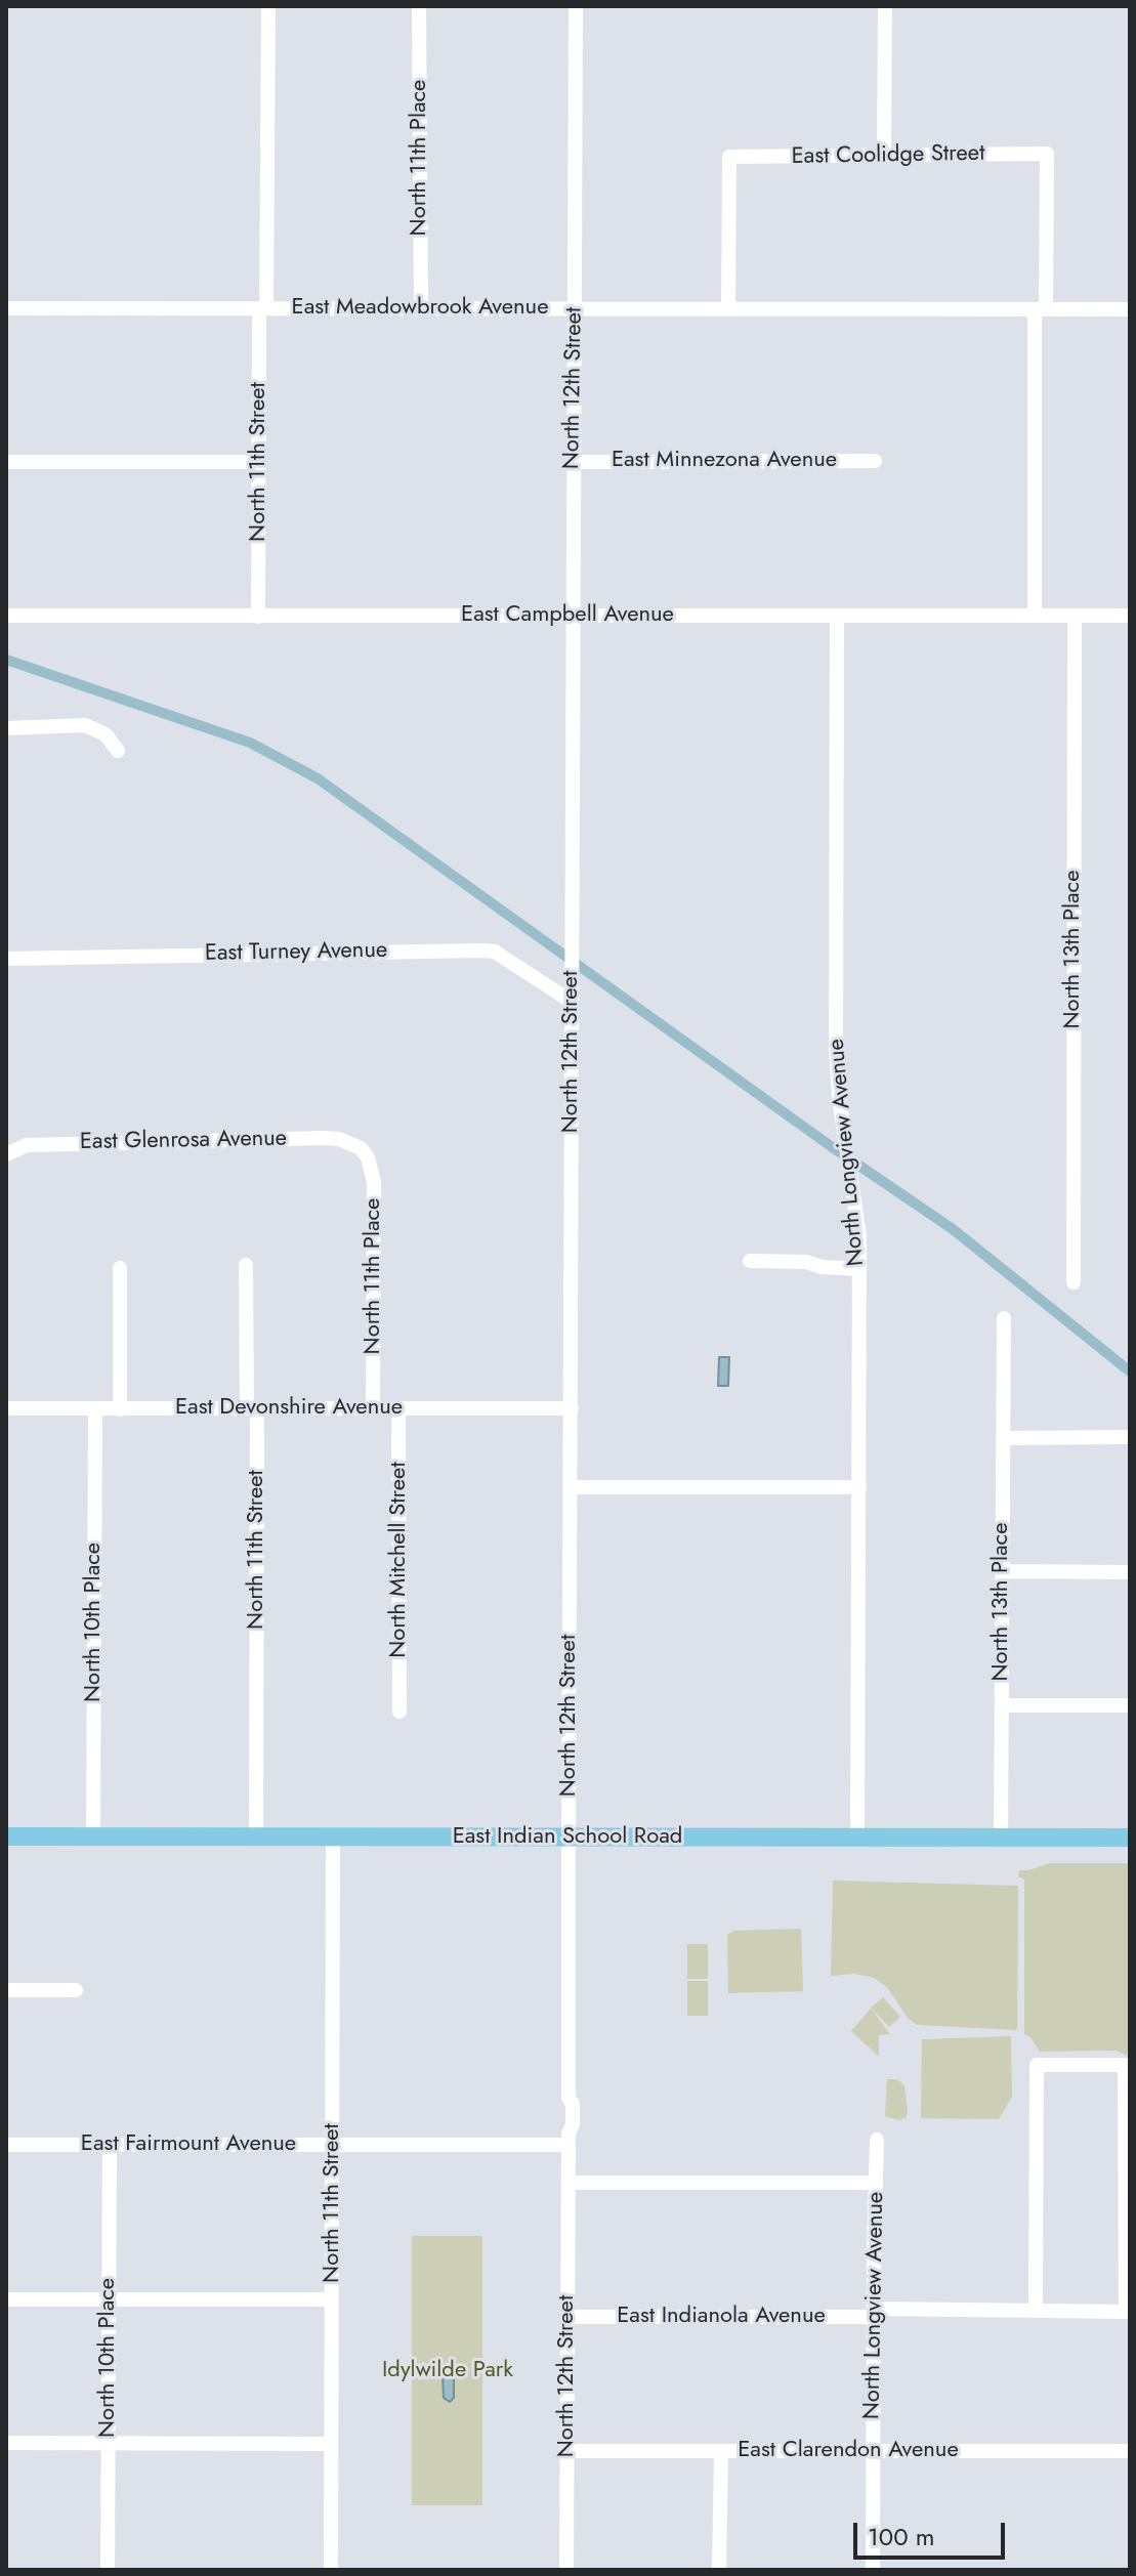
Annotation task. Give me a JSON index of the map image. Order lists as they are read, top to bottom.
{
  "streets": {
    "main road": ["East Indian School Road"],
    "street": [
      "East Coolidge Street",
      "North 11th Place",
      "East Meadowbrook Avenue",
      "North 12th Street",
      "East Minnezona Avenue",
      "North 11th Street",
      "East Campbell Avenue",
      "North 13th Place",
      "East Turney Avenue",
      "East Glenrosa Avenue",
      "North Longview Avenue",
      "East Devonshire Avenue",
      "North Mitchell Street",
      "North 10th Place",
      "East Fairmount Avenue",
      "East Indianola Avenue",
      "East Clarendon Avenue"
    ]
  },
  "crossings": [
    ["East Coolidge Street", "East Meadowbrook Avenue"],
    ["North 11th Place", "East Meadowbrook Avenue"],
    ["North 11th Place", "East Glenrosa Avenue"],
    ["North 11th Place", "East Devonshire Avenue"],
    ["East Meadowbrook Avenue", "North 12th Street"],
    ["East Meadowbrook Avenue", "North 11th Street"],
    ["North 12th Street", "East Minnezona Avenue"],
    ["North 12th Street", "East Campbell Avenue"],
    ["North 12th Street", "East Turney Avenue"],
    ["North 12th Street", "East Devonshire Avenue"],
    ["North 12th Street", "East Indian School Road"],
    ["North 12th Street", "East Fairmount Avenue"],
    ["North 12th Street", "East Indianola Avenue"],
    ["North 12th Street", "East Clarendon Avenue"],
    ["North 11th Street", "East Campbell Avenue"],
    ["North 11th Street", "East Devonshire Avenue"],
    ["North 11th Street", "East Indian School Road"],
    ["North 11th Street", "East Fairmount Avenue"],
    ["East Campbell Avenue", "North 13th Place"],
    ["East Campbell Avenue", "North Longview Avenue"],
    ["North 13th Place", "East Indian School Road"],
    ["North Longview Avenue", "East Indian School Road"],
    ["North Longview Avenue", "East Indianola Avenue"],
    ["North Longview Avenue", "East Clarendon Avenue"],
    ["East Devonshire Avenue", "North Mitchell Street"],
    ["East Devonshire Avenue", "North 10th Place"],
    ["North 10th Place", "East Indian School Road"],
    ["North 10th Place", "East Fairmount Avenue"]
  ],
  "parks": ["Idylwilde Park"],
  "scale_bar": "100 m"
}
